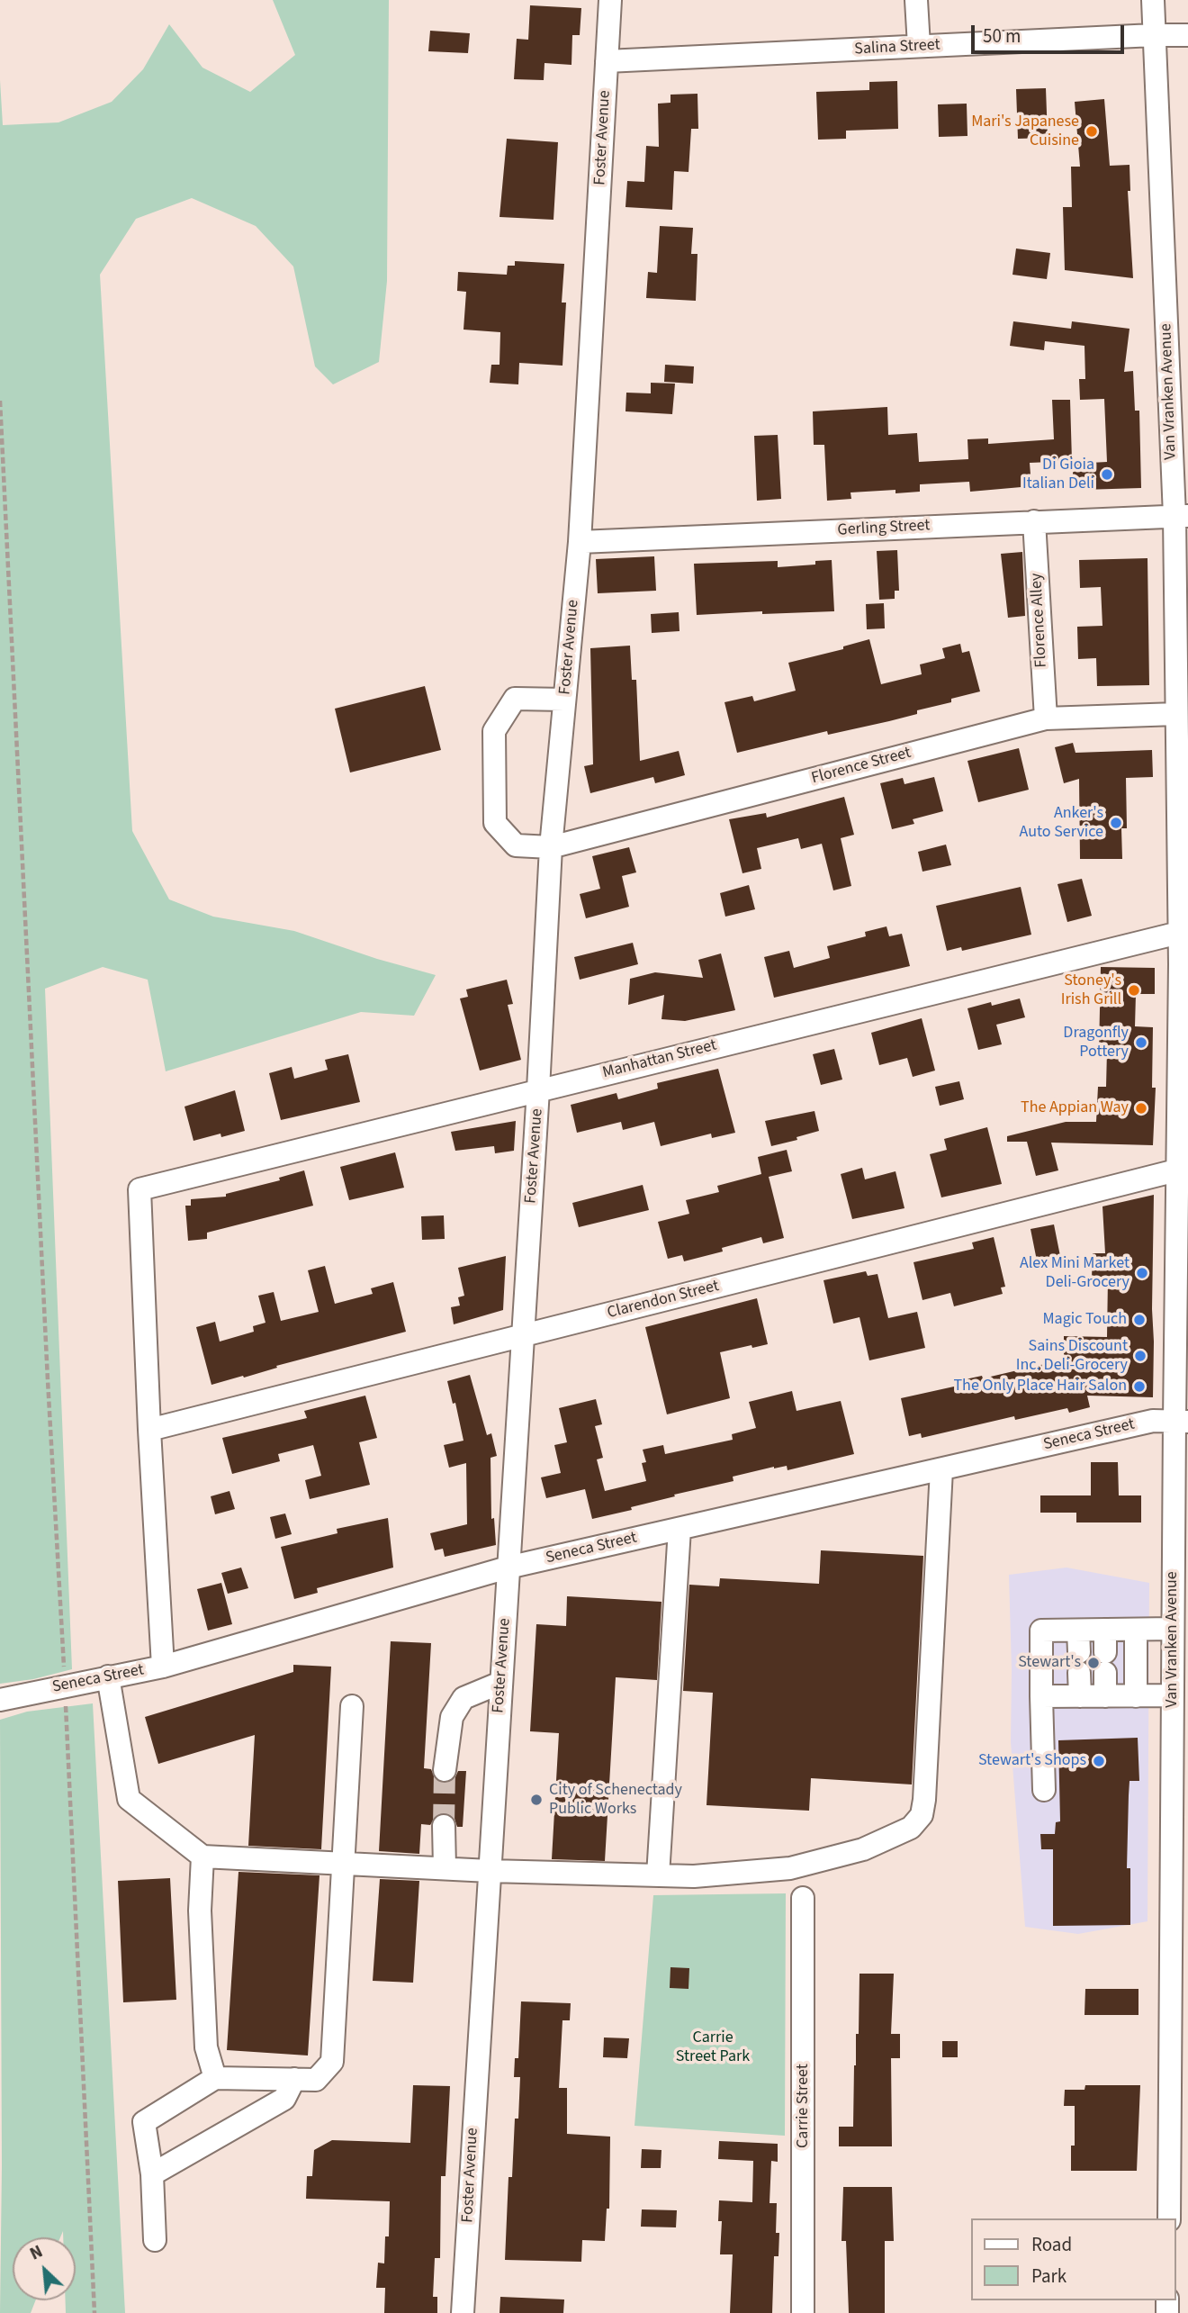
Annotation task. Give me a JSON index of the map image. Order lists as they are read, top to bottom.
{
  "streets": {
    "street": [
      "Salina Street",
      "Foster Avenue",
      "Van Vranken Avenue",
      "Gerling Street",
      "Florence Alley",
      "Florence Street",
      "Manhattan Street",
      "Clarendon Street",
      "Seneca Street",
      "Carrie Street"
    ]
  },
  "crossings": [
    ["Salina Street", "Foster Avenue"],
    ["Salina Street", "Van Vranken Avenue"],
    ["Foster Avenue", "Gerling Street"],
    ["Foster Avenue", "Florence Street"],
    ["Foster Avenue", "Manhattan Street"],
    ["Foster Avenue", "Clarendon Street"],
    ["Foster Avenue", "Seneca Street"],
    ["Van Vranken Avenue", "Gerling Street"],
    ["Van Vranken Avenue", "Florence Street"],
    ["Van Vranken Avenue", "Manhattan Street"],
    ["Van Vranken Avenue", "Clarendon Street"],
    ["Van Vranken Avenue", "Seneca Street"],
    ["Gerling Street", "Florence Alley"],
    ["Florence Alley", "Florence Street"],
    ["Manhattan Street", "Clarendon Street"]
  ],
  "parks": ["Carrie Street Park"],
  "places": [
    "Mari's Japanese Cuisine",
    "Di Gioia Italian Deli",
    "Anker's Auto Service",
    "Stoney's Irish Grill",
    "Dragonfly Pottery",
    "The Appian Way",
    "Alex Mini Market Deli-Grocery",
    "Magic Touch",
    "Sains Discount Inc. Deli-Grocery",
    "The Only Place Hair Salon",
    "Stewart's",
    "Stewart's Shops",
    "City of Schenectady Public Works"
  ],
  "legend": ["Road", "Park"],
  "scale_bar": "50 m",
  "north": "top left"
}
